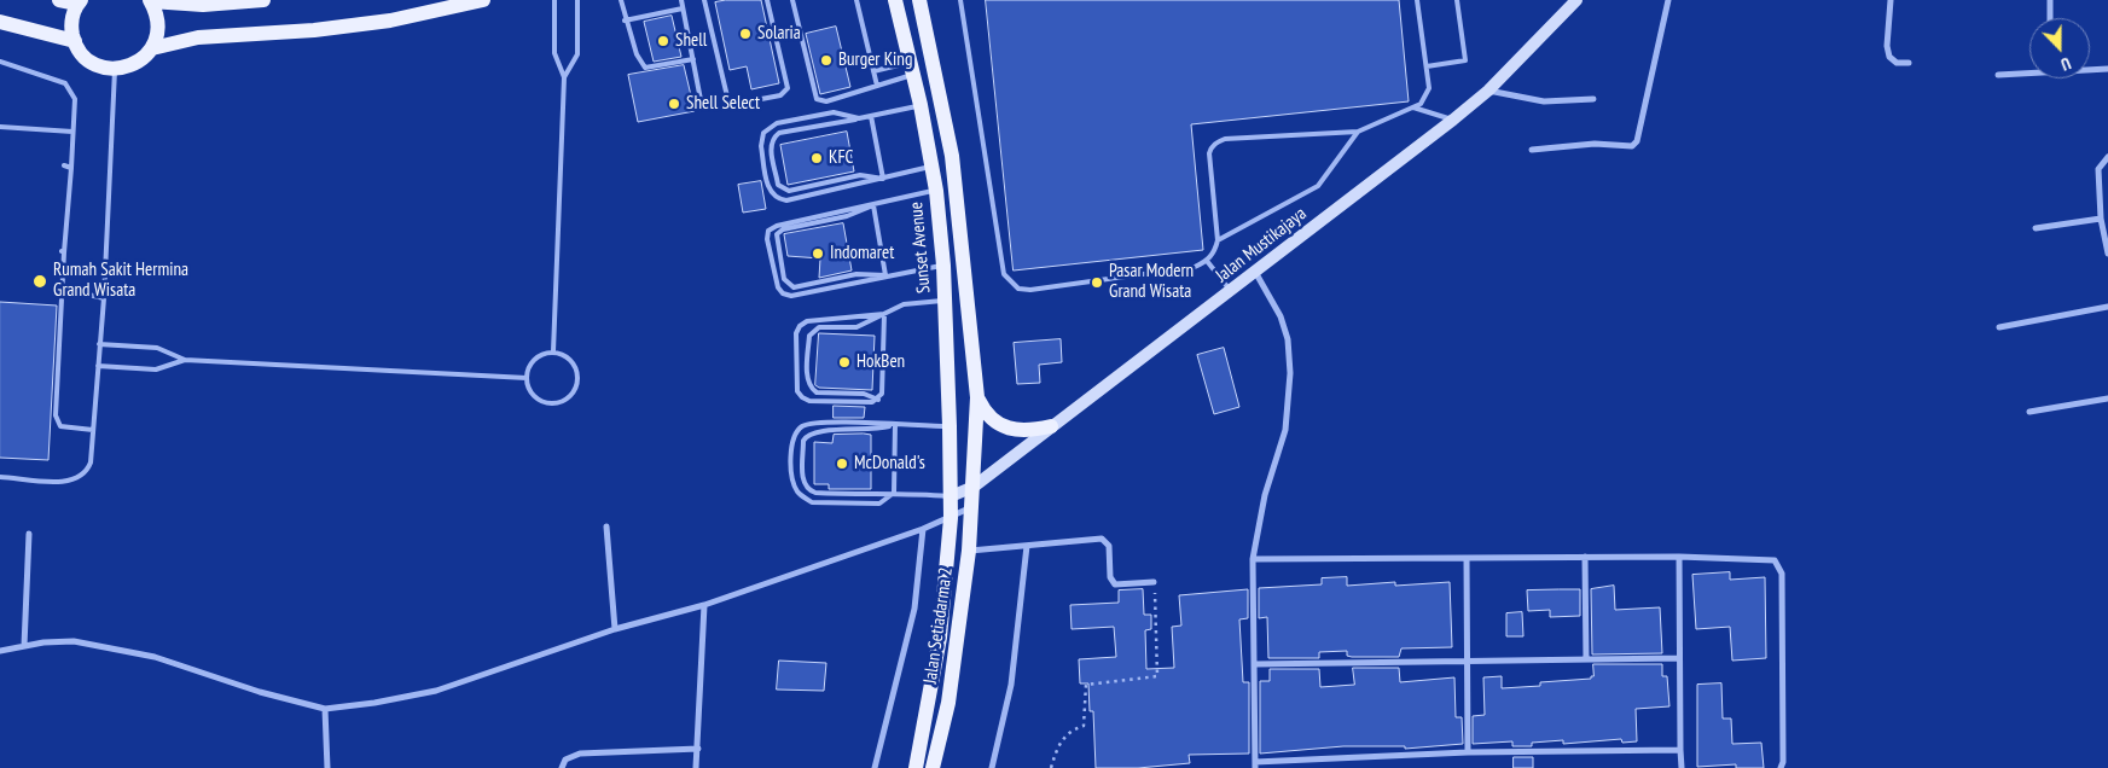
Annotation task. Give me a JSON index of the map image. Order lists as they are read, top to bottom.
{
  "streets": {
    "main road": ["Jalan Mustikajaya", "Sunset Avenue", "Jalan Setiadarma 2"]
  },
  "crossings": [
    ["Jalan Mustikajaya", "Sunset Avenue"],
    ["Jalan Mustikajaya", "Jalan Setiadarma 2"],
    ["Sunset Avenue", "Jalan Setiadarma 2"]
  ],
  "places": [
    "Solaria",
    "Shell",
    "Burger King",
    "Shell Select",
    "KFC",
    "Indomaret",
    "Rumah Sakit Hermina Grand Wisata",
    "Pasar Modern Grand Wisata",
    "HokBen",
    "McDonald's"
  ],
  "north": "bottom"
}
